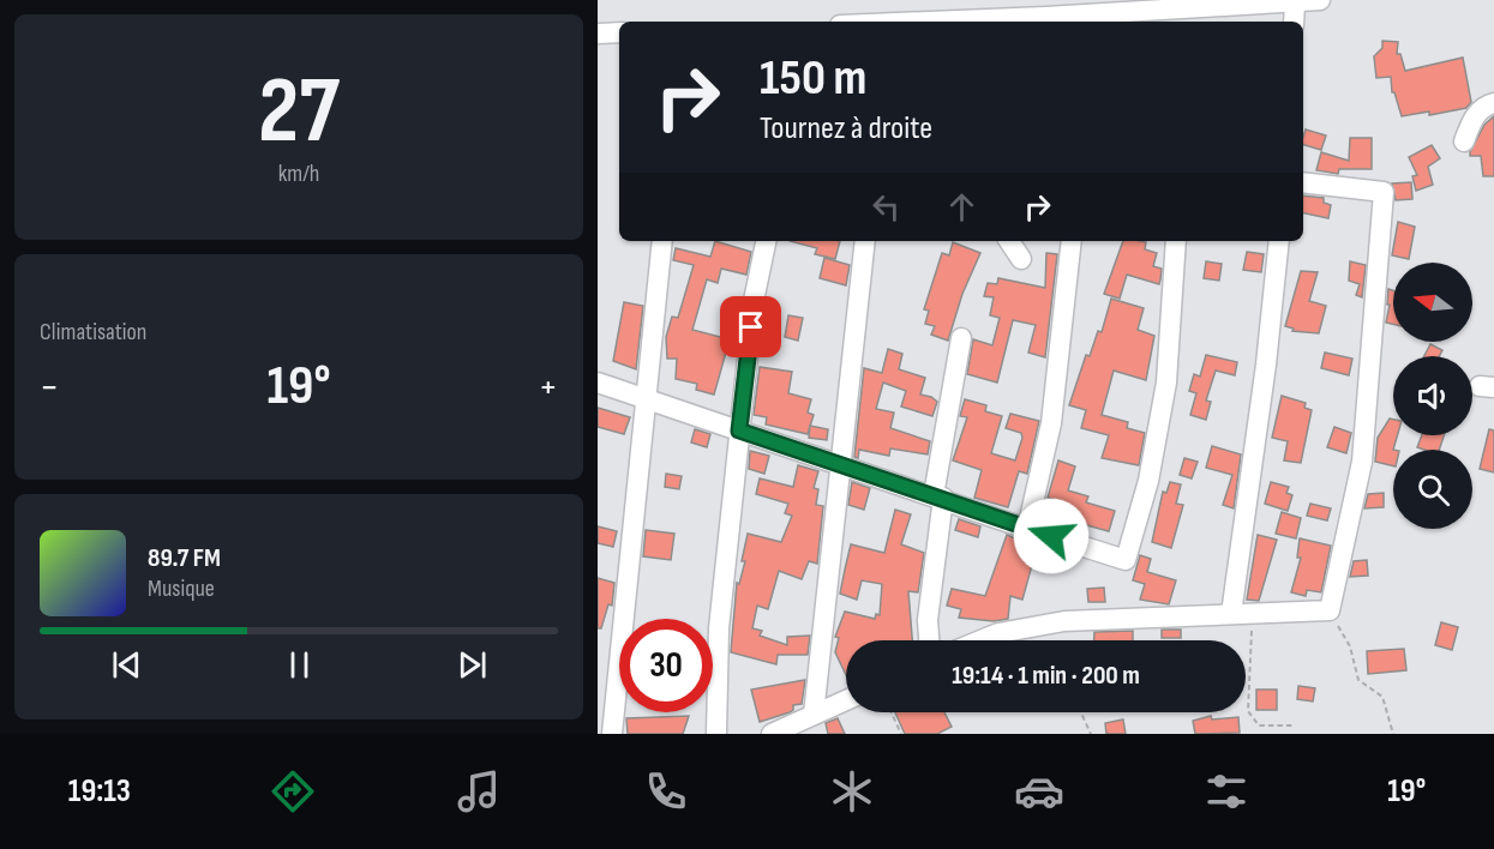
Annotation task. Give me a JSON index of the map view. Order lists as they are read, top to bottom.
{
  "north": "left",
  "page": {
    "tile": [
      ["27", "km/h"],
      "Climatisation"
    ],
    "turn": ["150 m", "Tournez à droite"],
    "heat": ["−", "19°", "+"],
    "song": ["89.7 FM", "Musique"],
    "limit": "30",
    "trip": "19:14 · 1 min · 200 m",
    "tabs": ["19:13", "19°"]
  }
}
